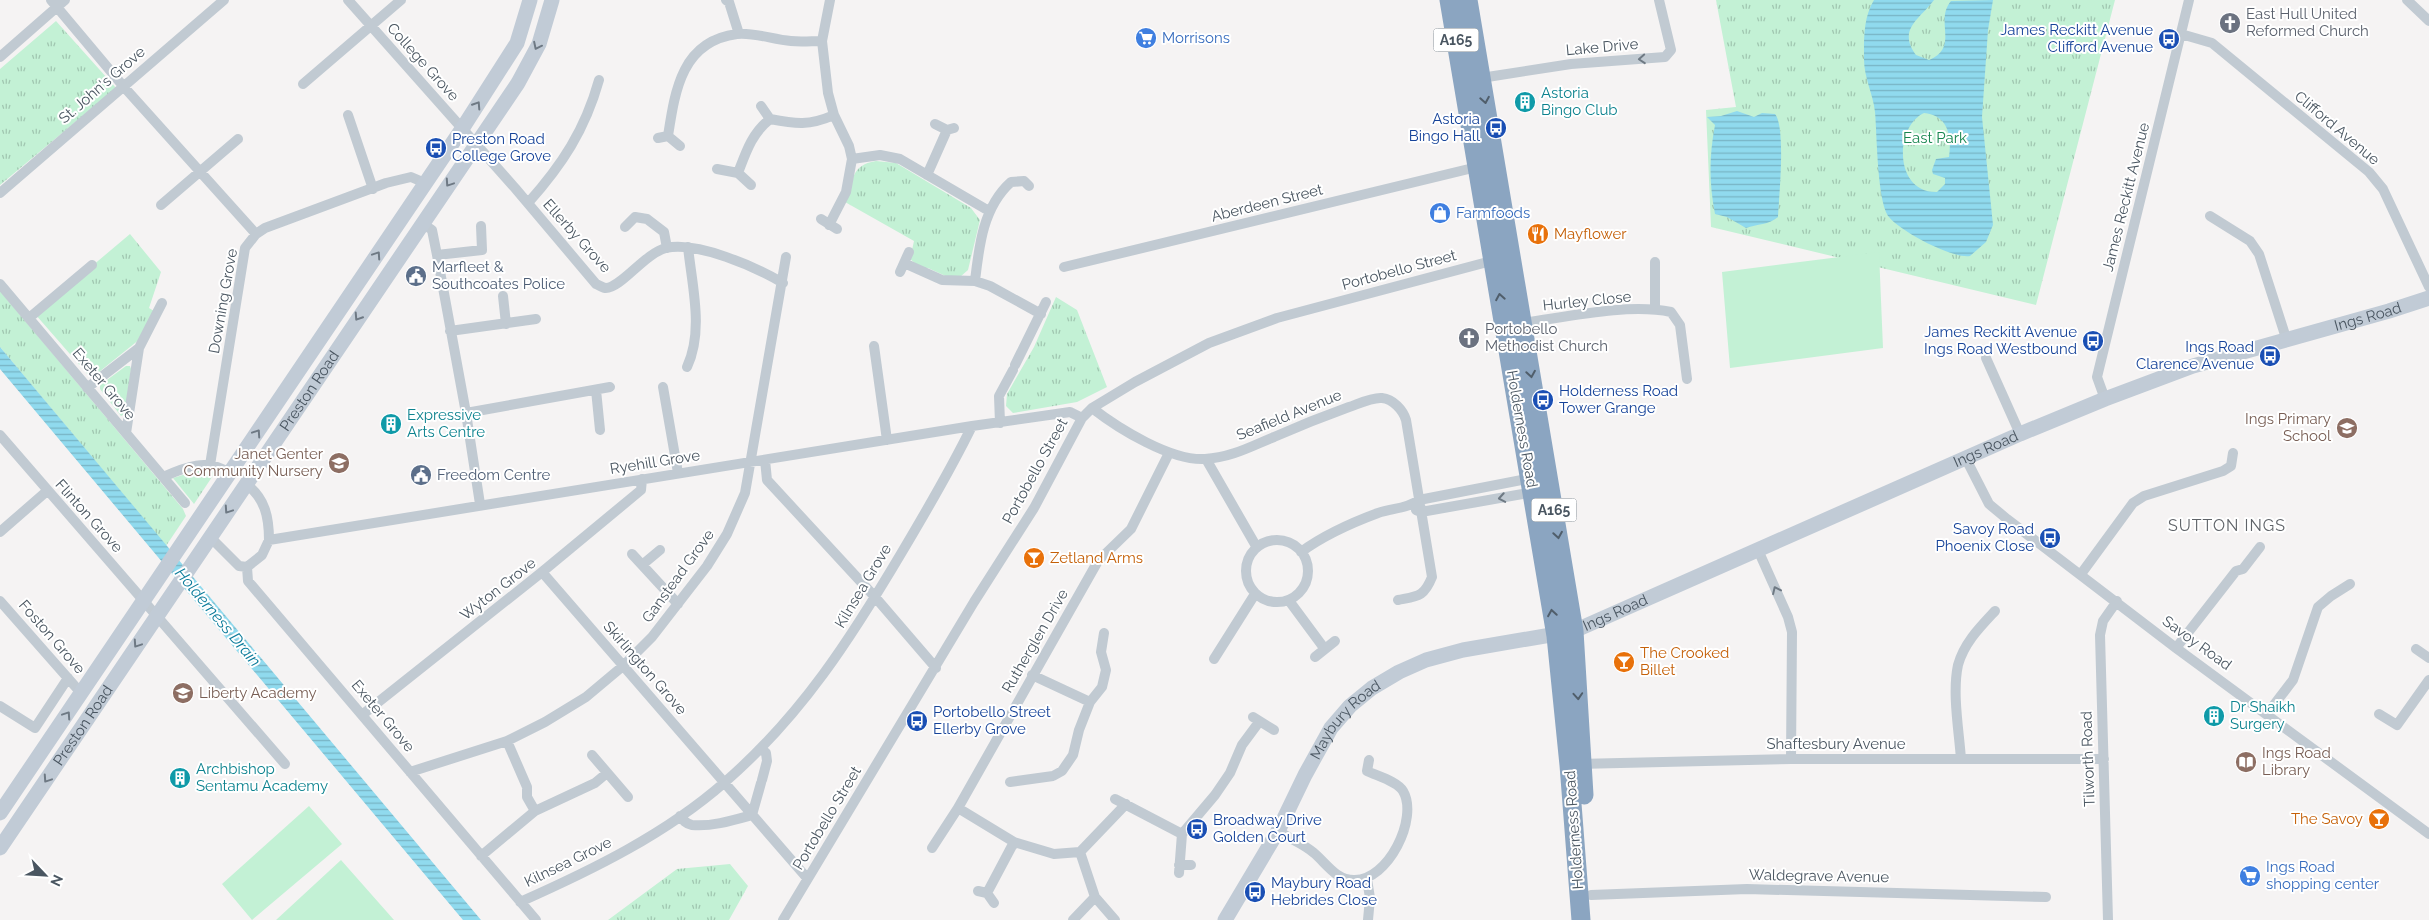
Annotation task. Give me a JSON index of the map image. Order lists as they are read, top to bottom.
{
  "streets": {
    "highway": ["A165", "Holderness Road"],
    "street": [
      "Lake Drive",
      "College Grove",
      "St. John's Grove",
      "Clifford Avenue",
      "James Reckitt Avenue",
      "Aberdeen Street",
      "Ellerby Grove",
      "Portobello Street",
      "Downing Grove",
      "Hurley Close",
      "Ings Road",
      "Exeter Grove",
      "Preston Road",
      "Seafield Avenue",
      "Ryehill Grove",
      "Flinton Grove",
      "Ganstead Grove",
      "Kilnsea Grove",
      "Wyton Grove",
      "Foston Grove",
      "Rutherglen Drive",
      "Savoy Road",
      "Skirlington Grove",
      "Maybury Road",
      "Shaftesbury Avenue",
      "Tilworth Road",
      "Waldegrave Avenue"
    ]
  },
  "crossings": [
    ["Lake Drive", "Holderness Road"],
    ["College Grove", "Ellerby Grove"],
    ["College Grove", "Preston Road"],
    ["Clifford Avenue", "James Reckitt Avenue"],
    ["James Reckitt Avenue", "Ings Road"],
    ["Aberdeen Street", "Holderness Road"],
    ["Ellerby Grove", "Preston Road"],
    ["Ellerby Grove", "Ganstead Grove"],
    ["Portobello Street", "Seafield Avenue"],
    ["Portobello Street", "Holderness Road"],
    ["Portobello Street", "Ryehill Grove"],
    ["Portobello Street", "Skirlington Grove"],
    ["Downing Grove", "Preston Road"],
    ["Hurley Close", "Holderness Road"],
    ["Ings Road", "Holderness Road"],
    ["Ings Road", "Savoy Road"],
    ["Ings Road", "Maybury Road"],
    ["Exeter Grove", "Ganstead Grove"],
    ["Exeter Grove", "Kilnsea Grove"],
    ["Exeter Grove", "Wyton Grove"],
    ["Preston Road", "Flinton Grove"],
    ["Preston Road", "Foston Grove"],
    ["Seafield Avenue", "Rutherglen Drive"],
    ["Holderness Road", "Maybury Road"],
    ["Holderness Road", "Shaftesbury Avenue"],
    ["Holderness Road", "Waldegrave Avenue"],
    ["Ryehill Grove", "Ganstead Grove"],
    ["Ryehill Grove", "Kilnsea Grove"],
    ["Ryehill Grove", "Wyton Grove"],
    ["Ganstead Grove", "Skirlington Grove"],
    ["Kilnsea Grove", "Skirlington Grove"],
    ["Wyton Grove", "Skirlington Grove"],
    ["Savoy Road", "Tilworth Road"],
    ["Shaftesbury Avenue", "Tilworth Road"]
  ],
  "districts": ["SUTTON INGS"],
  "water": ["Holderness Drain"],
  "parks": ["East Park"],
  "places": {
    "church": ["East Hull United Reformed Church", "Portobello Methodist Church"],
    "supermarket": ["Morrisons", "Ings Road shopping center"],
    "bus stop": [
      "James Reckitt Avenue Clifford Avenue",
      "Astoria Bingo Hall",
      "Preston Road College Grove",
      "James Reckitt Avenue Ings Road Westbound",
      "Ings Road Clarence Avenue",
      "Holderness Road Tower Grange",
      "Savoy Road Phoenix Close",
      "Portobello Street Ellerby Grove",
      "Broadway Drive Golden Court",
      "Maybury Road Hebrides Close"
    ],
    "building": [
      "Astoria Bingo Club",
      "Expressive Arts Centre",
      "Dr Shaikh Surgery",
      "Archbishop Sentamu Academy"
    ],
    "shop": ["Farmfoods"],
    "restaurant": ["Mayflower"],
    "public building": ["Marfleet & Southcoates Police", "Freedom Centre"],
    "school or university": ["Ings Primary School", "Janet Genter Community Nursery", "Liberty Academy"],
    "bar": ["Zetland Arms", "The Crooked Billet", "The Savoy"],
    "library": ["Ings Road Library"]
  },
  "north": "bottom right"
}
